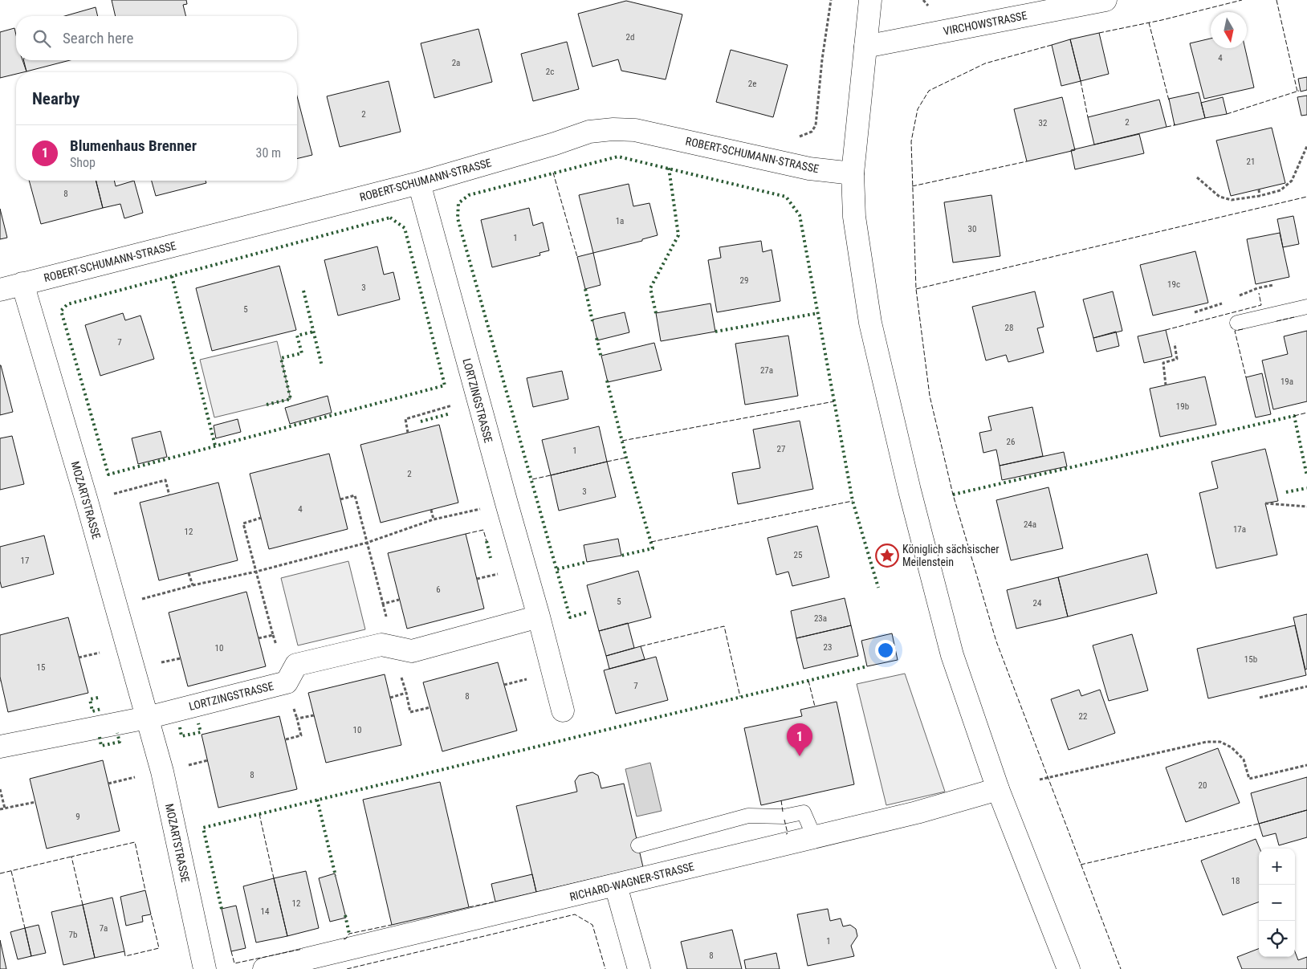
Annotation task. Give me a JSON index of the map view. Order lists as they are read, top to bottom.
{
  "streets": {
    "street": [
      "VIRCHOWSTRASSE",
      "ROBERT-SCHUMANN-STRASSE",
      "LORTZINGSTRASSE",
      "MOZARTSTRASSE",
      "RICHARD-WAGNER-STRASSE"
    ]
  },
  "crossings": [
    ["ROBERT-SCHUMANN-STRASSE", "LORTZINGSTRASSE"],
    ["ROBERT-SCHUMANN-STRASSE", "MOZARTSTRASSE"],
    ["LORTZINGSTRASSE", "MOZARTSTRASSE"]
  ],
  "places": {
    "place": ["Königlich sächsischer Meilenstein"]
  },
  "house_numbers": [
    "2d",
    "4",
    "2a",
    "2c",
    "2e",
    "2",
    "2",
    "32",
    "21",
    "8",
    "1a",
    "30",
    "1",
    "29",
    "19c",
    "3",
    "5",
    "28",
    "7",
    "27a",
    "19a",
    "19b",
    "26",
    "27",
    "1",
    "2",
    "3",
    "4",
    "24a",
    "17a",
    "12",
    "25",
    "17",
    "6",
    "5",
    "24",
    "23a",
    "23",
    "10",
    "15b",
    "15",
    "7",
    "8",
    "22",
    "10",
    "8",
    "20",
    "9",
    "18",
    "12",
    "14",
    "7a",
    "7b",
    "1",
    "8"
  ],
  "north": "bottom",
  "page": {
    "search": "Search here",
    "heading": "Nearby",
    "list": [
      {
        "mark": "1",
        "name": "Blumenhaus Brenner",
        "note": "Shop",
        "value": "30 m"
      }
    ],
    "pins": "1",
    "map_buttons": ["+", "−"]
  }
}
